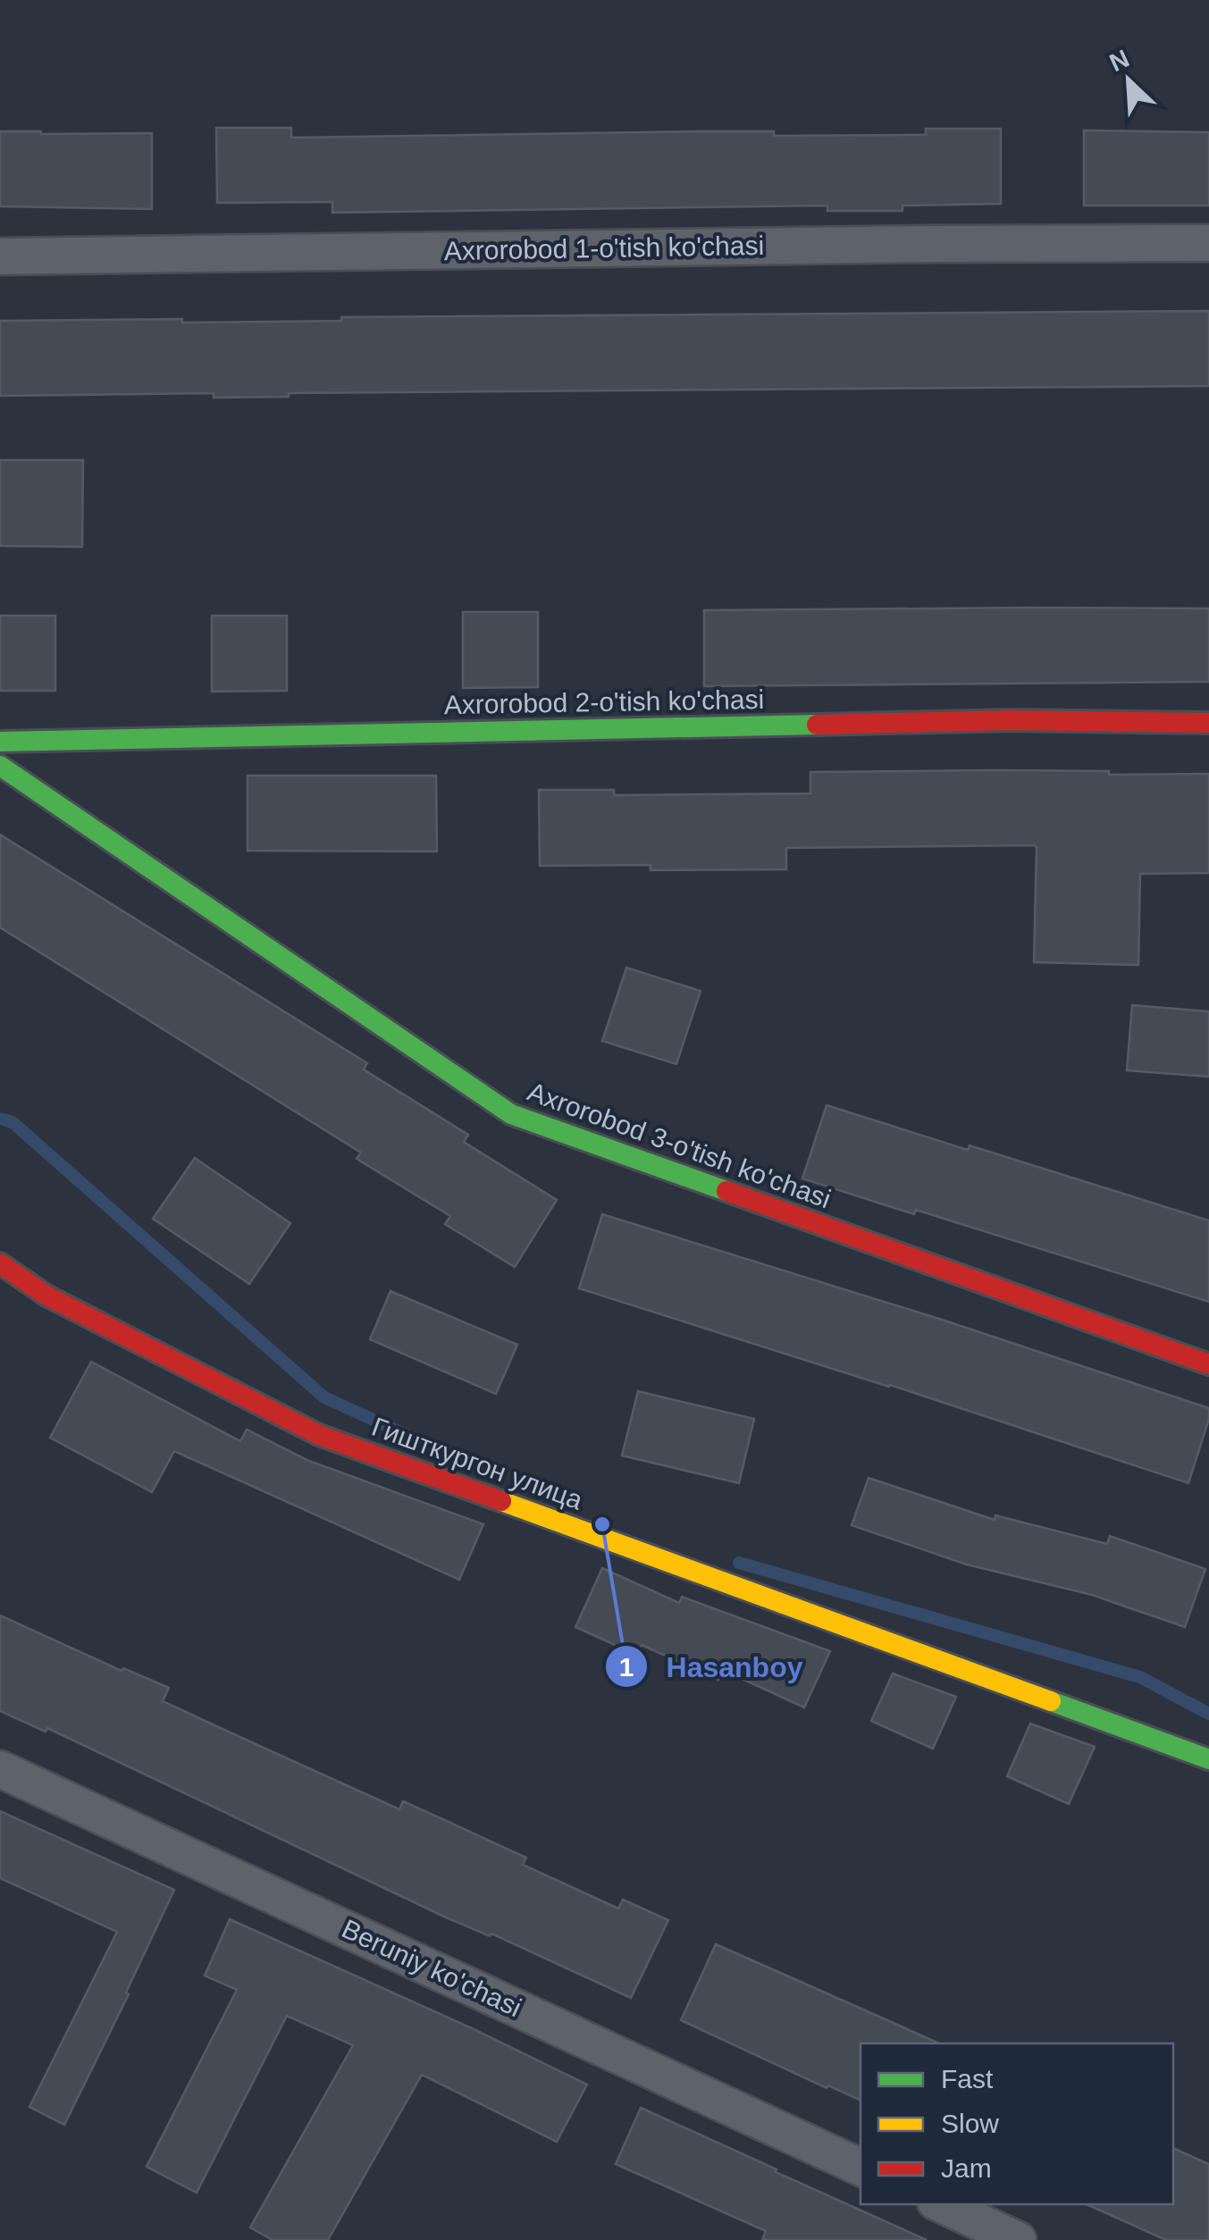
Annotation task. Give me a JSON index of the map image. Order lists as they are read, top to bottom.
{
  "streets": {
    "street": [
      "Axrorobod 1-o'tish ko'chasi",
      "Axrorobod 2-o'tish ko'chasi",
      "Axrorobod 3-o'tish ko'chasi",
      "Гишткургон улица",
      "Beruniy ko'chasi"
    ]
  },
  "places": ["Hasanboy"],
  "legend": ["Fast", "Slow", "Jam"],
  "north": "top left"
}
